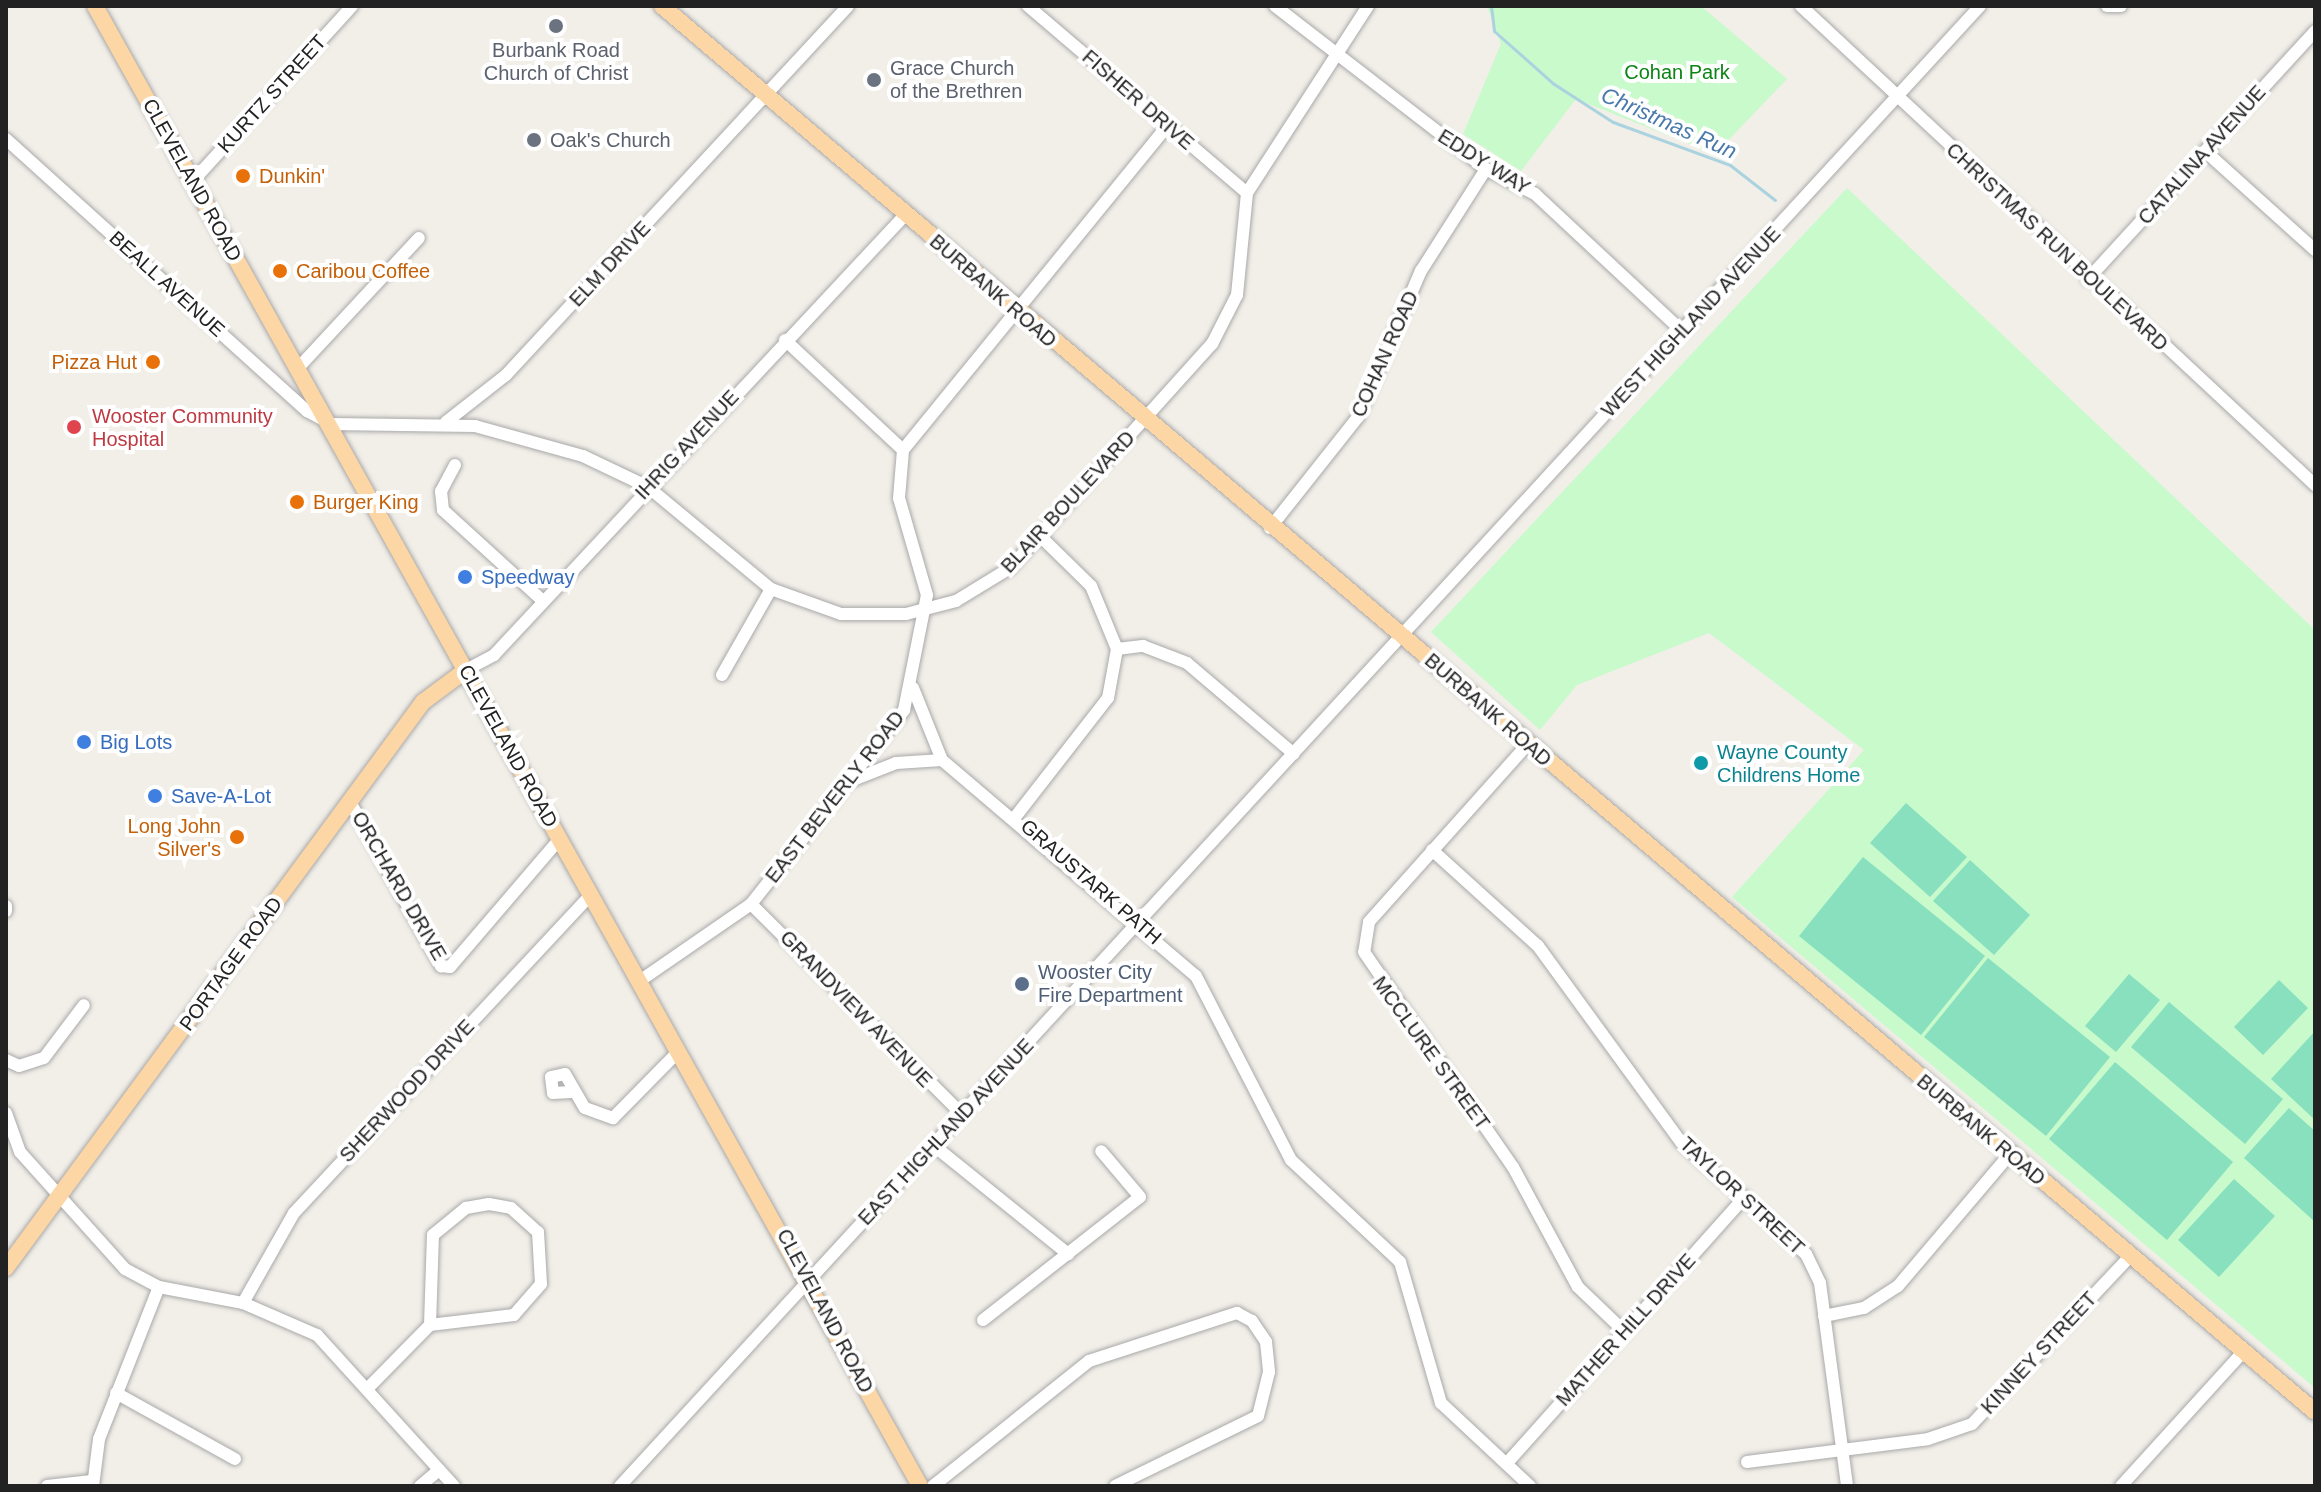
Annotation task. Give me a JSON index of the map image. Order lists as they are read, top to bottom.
{
  "streets": {
    "main road": ["CLEVELAND ROAD", "BURBANK ROAD", "PORTAGE ROAD"],
    "street": [
      "KURTZ STREET",
      "FISHER DRIVE",
      "CATALINA AVENUE",
      "EDDY WAY",
      "CHRISTMAS RUN BOULEVARD",
      "ELM DRIVE",
      "BEALL AVENUE",
      "WEST HIGHLAND AVENUE",
      "COHAN ROAD",
      "IHRIG AVENUE",
      "BLAIR BOULEVARD",
      "EAST BEVERLY ROAD",
      "GRAUSTARK PATH",
      "ORCHARD DRIVE",
      "GRANDVIEW AVENUE",
      "MCCLURE STREET",
      "SHERWOOD DRIVE",
      "EAST HIGHLAND AVENUE",
      "TAYLOR STREET",
      "MATHER HILL DRIVE",
      "KINNEY STREET"
    ]
  },
  "crossings": [
    ["KURTZ STREET", "CLEVELAND ROAD"],
    ["FISHER DRIVE", "BLAIR BOULEVARD"],
    ["CATALINA AVENUE", "CHRISTMAS RUN BOULEVARD"],
    ["EDDY WAY", "WEST HIGHLAND AVENUE"],
    ["EDDY WAY", "COHAN ROAD"],
    ["CLEVELAND ROAD", "BEALL AVENUE"],
    ["CLEVELAND ROAD", "IHRIG AVENUE"],
    ["CLEVELAND ROAD", "BLAIR BOULEVARD"],
    ["CLEVELAND ROAD", "EAST BEVERLY ROAD"],
    ["CLEVELAND ROAD", "ORCHARD DRIVE"],
    ["CLEVELAND ROAD", "PORTAGE ROAD"],
    ["CLEVELAND ROAD", "SHERWOOD DRIVE"],
    ["CLEVELAND ROAD", "EAST HIGHLAND AVENUE"],
    ["CHRISTMAS RUN BOULEVARD", "WEST HIGHLAND AVENUE"],
    ["ELM DRIVE", "BURBANK ROAD"],
    ["ELM DRIVE", "BLAIR BOULEVARD"],
    ["BEALL AVENUE", "BLAIR BOULEVARD"],
    ["BURBANK ROAD", "WEST HIGHLAND AVENUE"],
    ["BURBANK ROAD", "COHAN ROAD"],
    ["BURBANK ROAD", "IHRIG AVENUE"],
    ["BURBANK ROAD", "BLAIR BOULEVARD"],
    ["BURBANK ROAD", "MCCLURE STREET"],
    ["BURBANK ROAD", "EAST HIGHLAND AVENUE"],
    ["BURBANK ROAD", "KINNEY STREET"],
    ["WEST HIGHLAND AVENUE", "EAST HIGHLAND AVENUE"],
    ["IHRIG AVENUE", "BLAIR BOULEVARD"],
    ["IHRIG AVENUE", "PORTAGE ROAD"],
    ["BLAIR BOULEVARD", "EAST BEVERLY ROAD"],
    ["EAST BEVERLY ROAD", "GRANDVIEW AVENUE"],
    ["GRAUSTARK PATH", "EAST HIGHLAND AVENUE"],
    ["GRAUSTARK PATH", "MATHER HILL DRIVE"],
    ["ORCHARD DRIVE", "PORTAGE ROAD"],
    ["GRANDVIEW AVENUE", "EAST HIGHLAND AVENUE"],
    ["MCCLURE STREET", "TAYLOR STREET"],
    ["MCCLURE STREET", "MATHER HILL DRIVE"],
    ["TAYLOR STREET", "MATHER HILL DRIVE"],
    ["TAYLOR STREET", "KINNEY STREET"]
  ],
  "water": ["Christmas Run"],
  "parks": ["Cohan Park"],
  "places": [
    "Burbank Road Church of Christ",
    "Grace Church of the Brethren",
    "Oak's Church",
    "Dunkin'",
    "Caribou Coffee",
    "Pizza Hut",
    "Wooster Community Hospital",
    "Burger King",
    "Speedway",
    "Big Lots",
    "Wayne County Childrens Home",
    "Save-A-Lot",
    "Long John Silver's",
    "Wooster City Fire Department"
  ]
}
